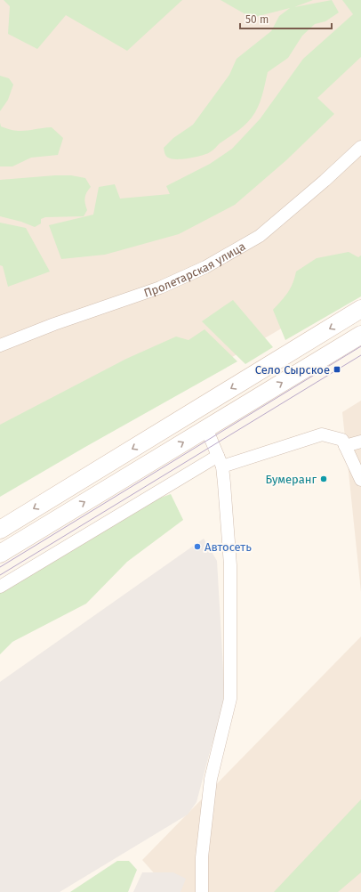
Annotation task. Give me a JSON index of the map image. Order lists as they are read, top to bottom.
{
  "streets": {
    "street": ["Пролетарская улица"]
  },
  "places": {
    "transit": ["Село Сырское"],
    "other": ["Бумеранг", "Автосеть"]
  },
  "scale_bar": "50 m"
}
